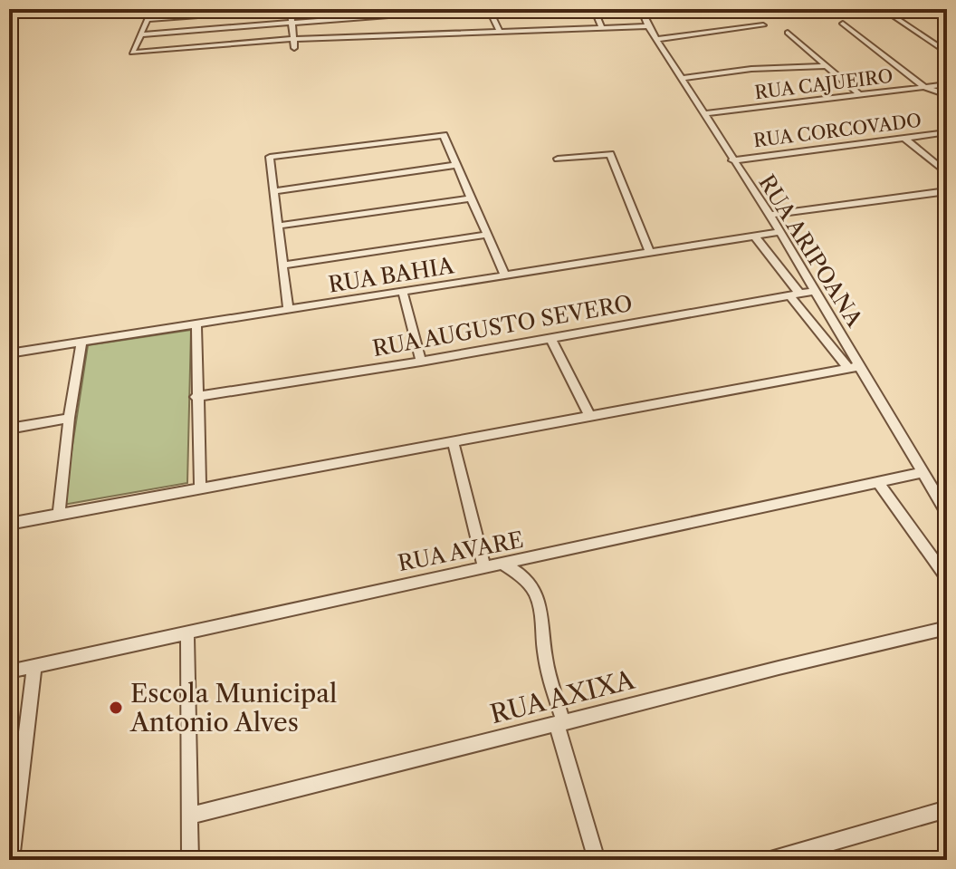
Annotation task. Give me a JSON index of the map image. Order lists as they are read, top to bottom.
{
  "streets": {
    "street": [
      "RUA CAJUEIRO",
      "RUA CORCOVADO",
      "RUA ARIPOANA",
      "RUA BAHIA",
      "RUA AUGUSTO SEVERO",
      "RUA AVARE",
      "RUA AXIXA"
    ]
  },
  "crossings": [
    ["RUA CAJUEIRO", "RUA ARIPOANA"],
    ["RUA CORCOVADO", "RUA ARIPOANA"],
    ["RUA ARIPOANA", "RUA BAHIA"],
    ["RUA ARIPOANA", "RUA AUGUSTO SEVERO"],
    ["RUA ARIPOANA", "RUA AVARE"]
  ],
  "places": ["Escola Municipal Antonio Alves"]
}
